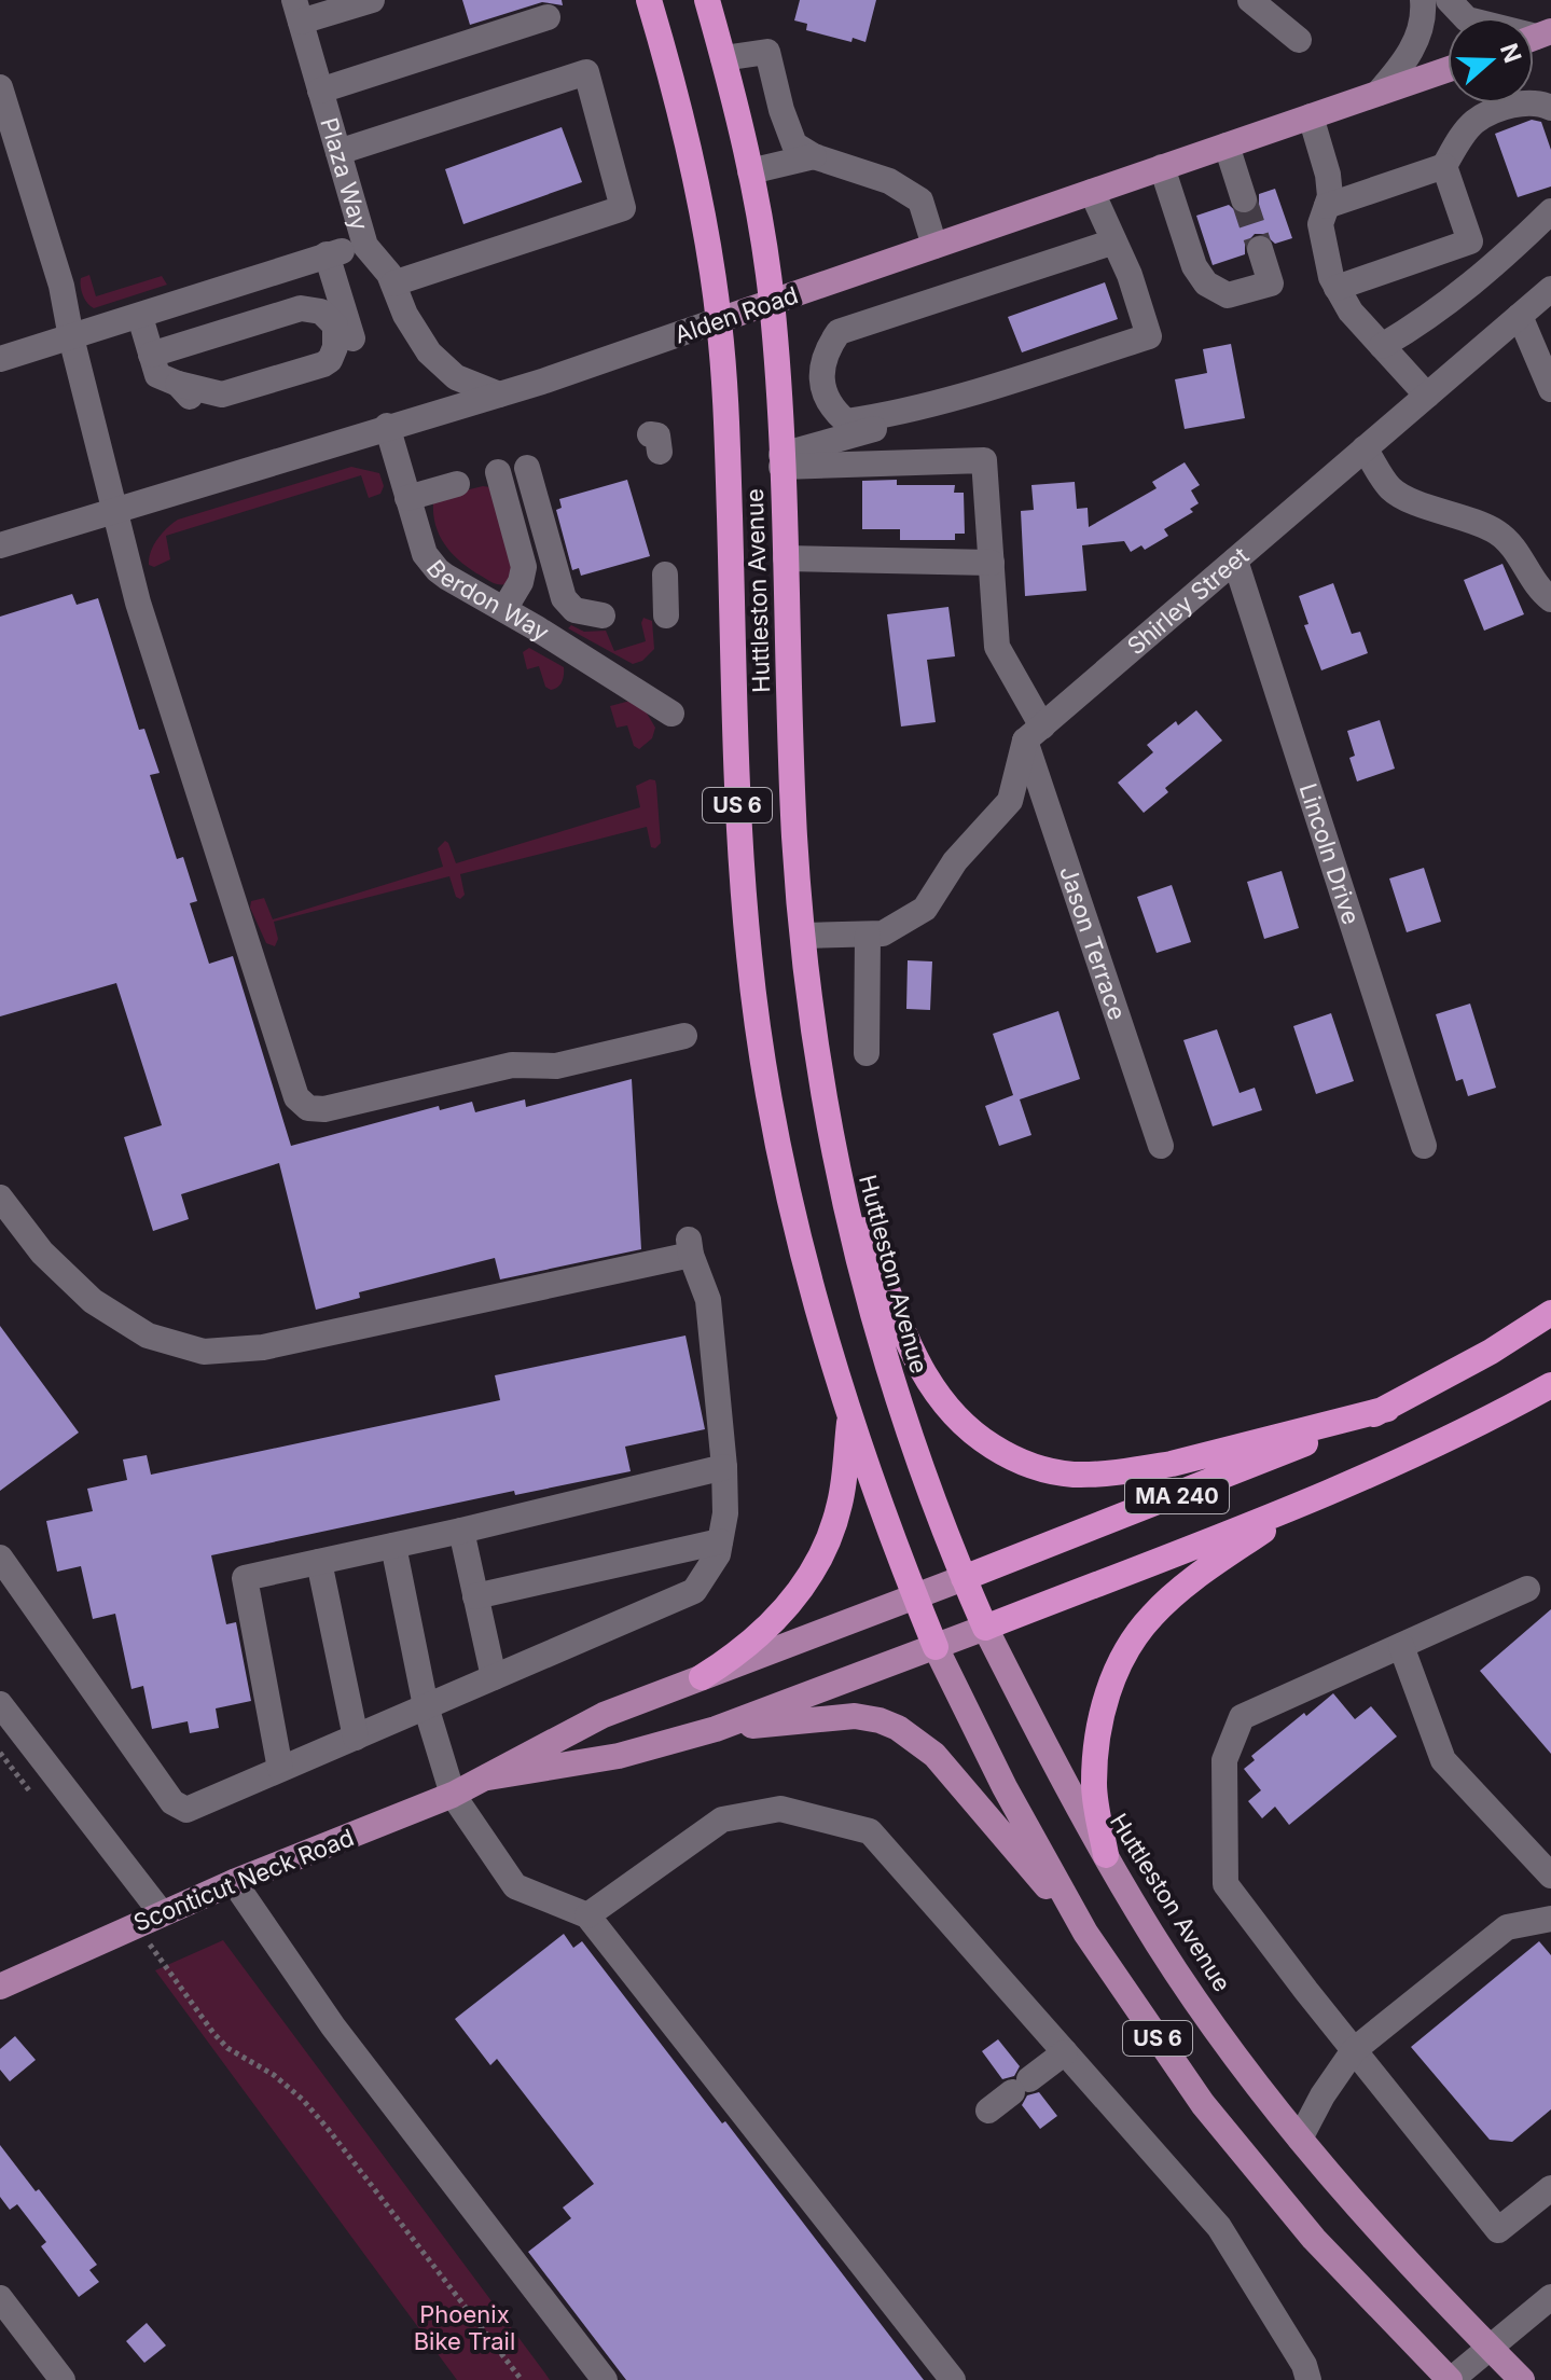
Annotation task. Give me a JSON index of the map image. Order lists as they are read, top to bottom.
{
  "streets": {
    "highway": ["Huttleston Avenue", "US 6", "MA 240"],
    "main road": ["Alden Road", "Sconticut Neck Road"],
    "street": [
      "Plaza Way",
      "Berdon Way",
      "Shirley Street",
      "Lincoln Drive",
      "Jason Terrace"
    ]
  },
  "crossings": [
    ["Plaza Way", "Alden Road"],
    ["Alden Road", "Huttleston Avenue"],
    ["Alden Road", "Berdon Way"],
    ["Huttleston Avenue", "Jason Terrace"],
    ["Huttleston Avenue", "MA 240"],
    ["Huttleston Avenue", "Sconticut Neck Road"],
    ["Shirley Street", "Lincoln Drive"],
    ["Shirley Street", "Jason Terrace"],
    ["MA 240", "Sconticut Neck Road"]
  ],
  "parks": ["Phoenix Bike Trail"],
  "north": "right"
}
